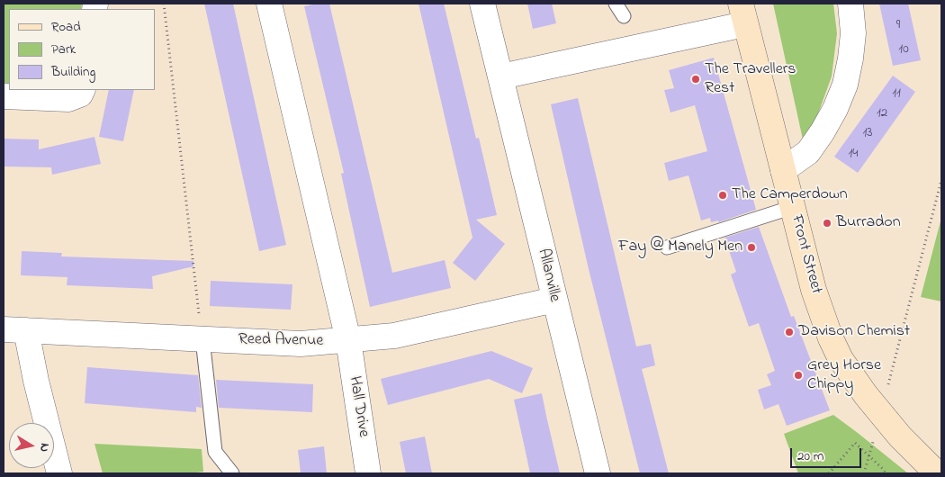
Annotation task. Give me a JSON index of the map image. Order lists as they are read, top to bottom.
{
  "streets": {
    "main road": ["Front Street"],
    "street": ["Allanville", "Reed Avenue", "Hall Drive"]
  },
  "crossings": [
    ["Allanville", "Reed Avenue"],
    ["Reed Avenue", "Hall Drive"]
  ],
  "places": [
    "The Travellers Rest",
    "The Camperdown",
    "Burradon",
    "Fay @ Manely Men",
    "Davison Chemist",
    "Grey Horse Chippy"
  ],
  "house_numbers": [
    "9",
    "10",
    "11",
    "12",
    "13",
    "14"
  ],
  "legend": ["Road", "Park", "Building"],
  "scale_bar": "20 m",
  "north": "right"
}
